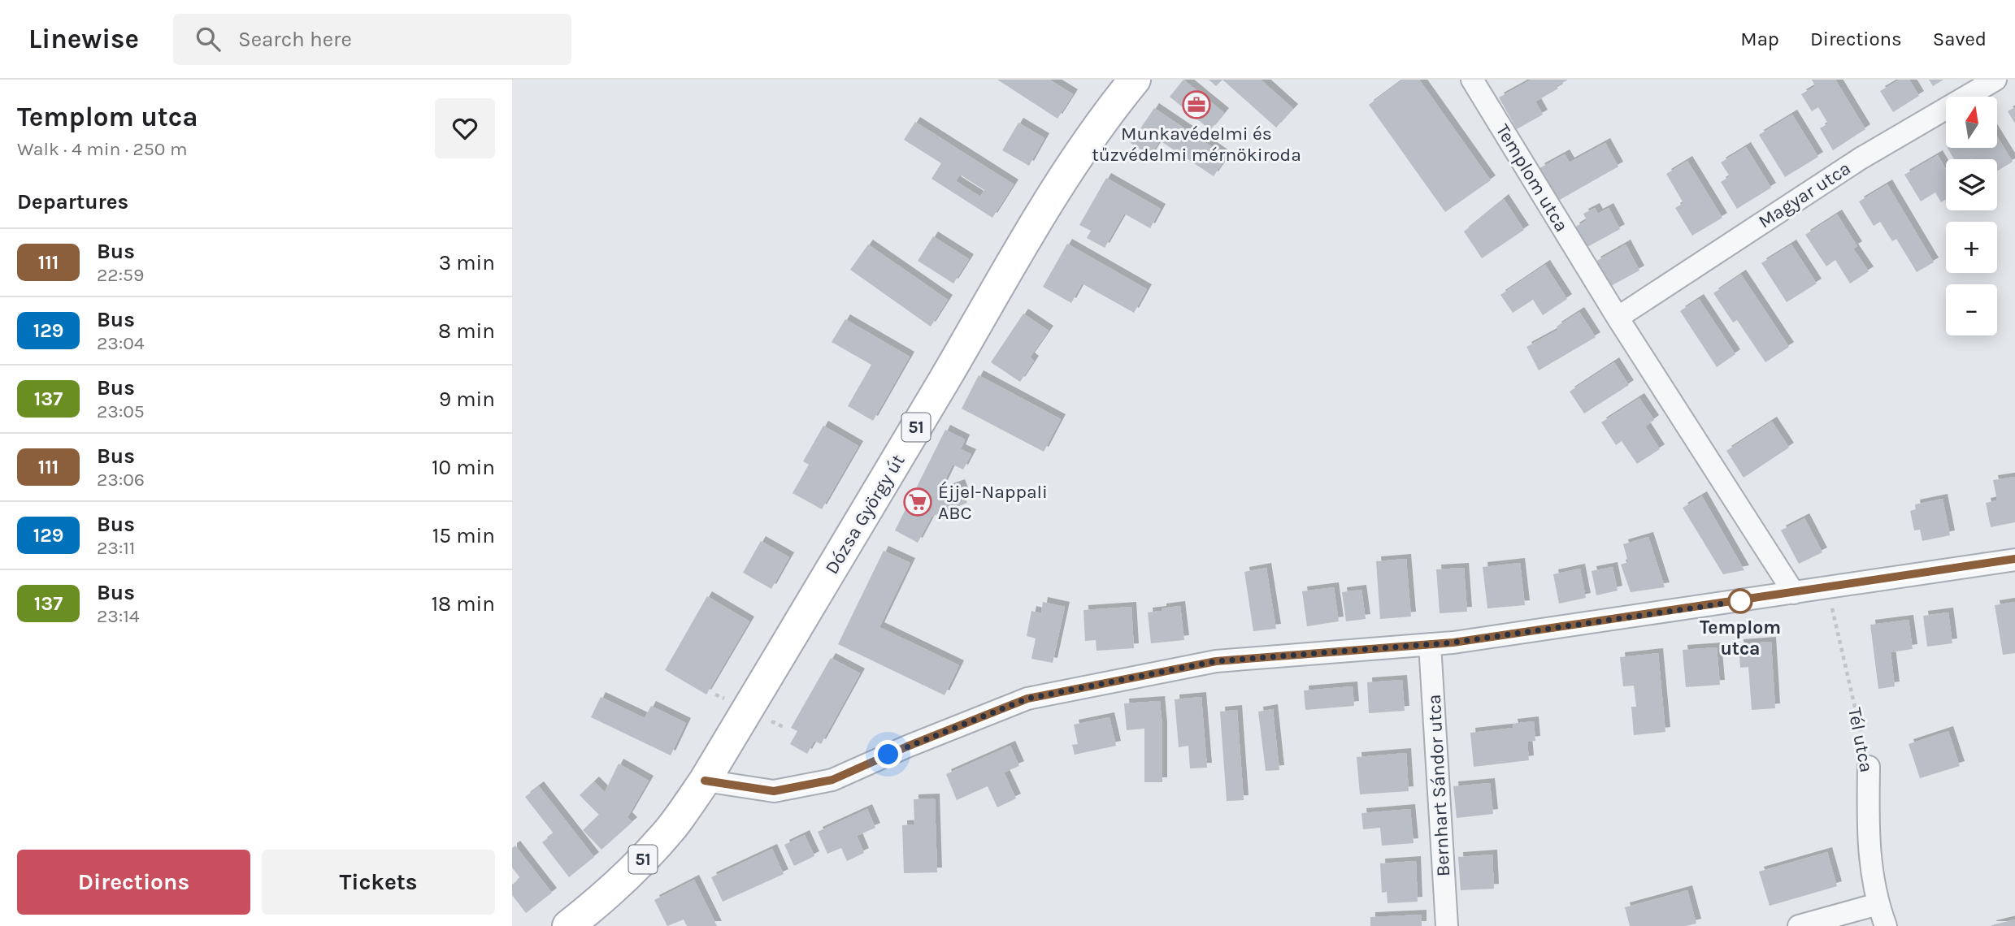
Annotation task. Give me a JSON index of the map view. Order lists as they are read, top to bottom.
{
  "streets": {
    "main road": ["51", "Dózsa György út"],
    "street": [
      "Templom utca",
      "Magyar utca",
      "Tél utca",
      "Bernhart Sándor utca"
    ]
  },
  "crossings": [
    ["Templom utca", "Magyar utca"]
  ],
  "places": {
    "office": ["Munkavédelmi és tűzvédelmi mérnökiroda"],
    "supermarket": ["Éjjel-Nappali ABC"],
    "other": ["Templom utca"]
  },
  "lines": ["bus line 111"],
  "north": "top",
  "page": {
    "header": "Linewise",
    "search": "Search here",
    "nav": ["Map", "Directions", "Saved"],
    "heading": [
      ["Templom utca", "Walk · 4 min · 250 m"],
      "Departures"
    ],
    "map_buttons": ["+", "−"],
    "list": [
      {
        "mark": "111",
        "name": "Bus",
        "note": "22:59",
        "value": "3 min"
      },
      {
        "mark": "129",
        "name": "Bus",
        "note": "23:04",
        "value": "8 min"
      },
      {
        "mark": "137",
        "name": "Bus",
        "note": "23:05",
        "value": "9 min"
      },
      {
        "mark": "111",
        "name": "Bus",
        "note": "23:06",
        "value": "10 min"
      },
      {
        "mark": "129",
        "name": "Bus",
        "note": "23:11",
        "value": "15 min"
      },
      {
        "mark": "137",
        "name": "Bus",
        "note": "23:14",
        "value": "18 min"
      }
    ],
    "buttons": ["Directions", "Tickets"]
  }
}
